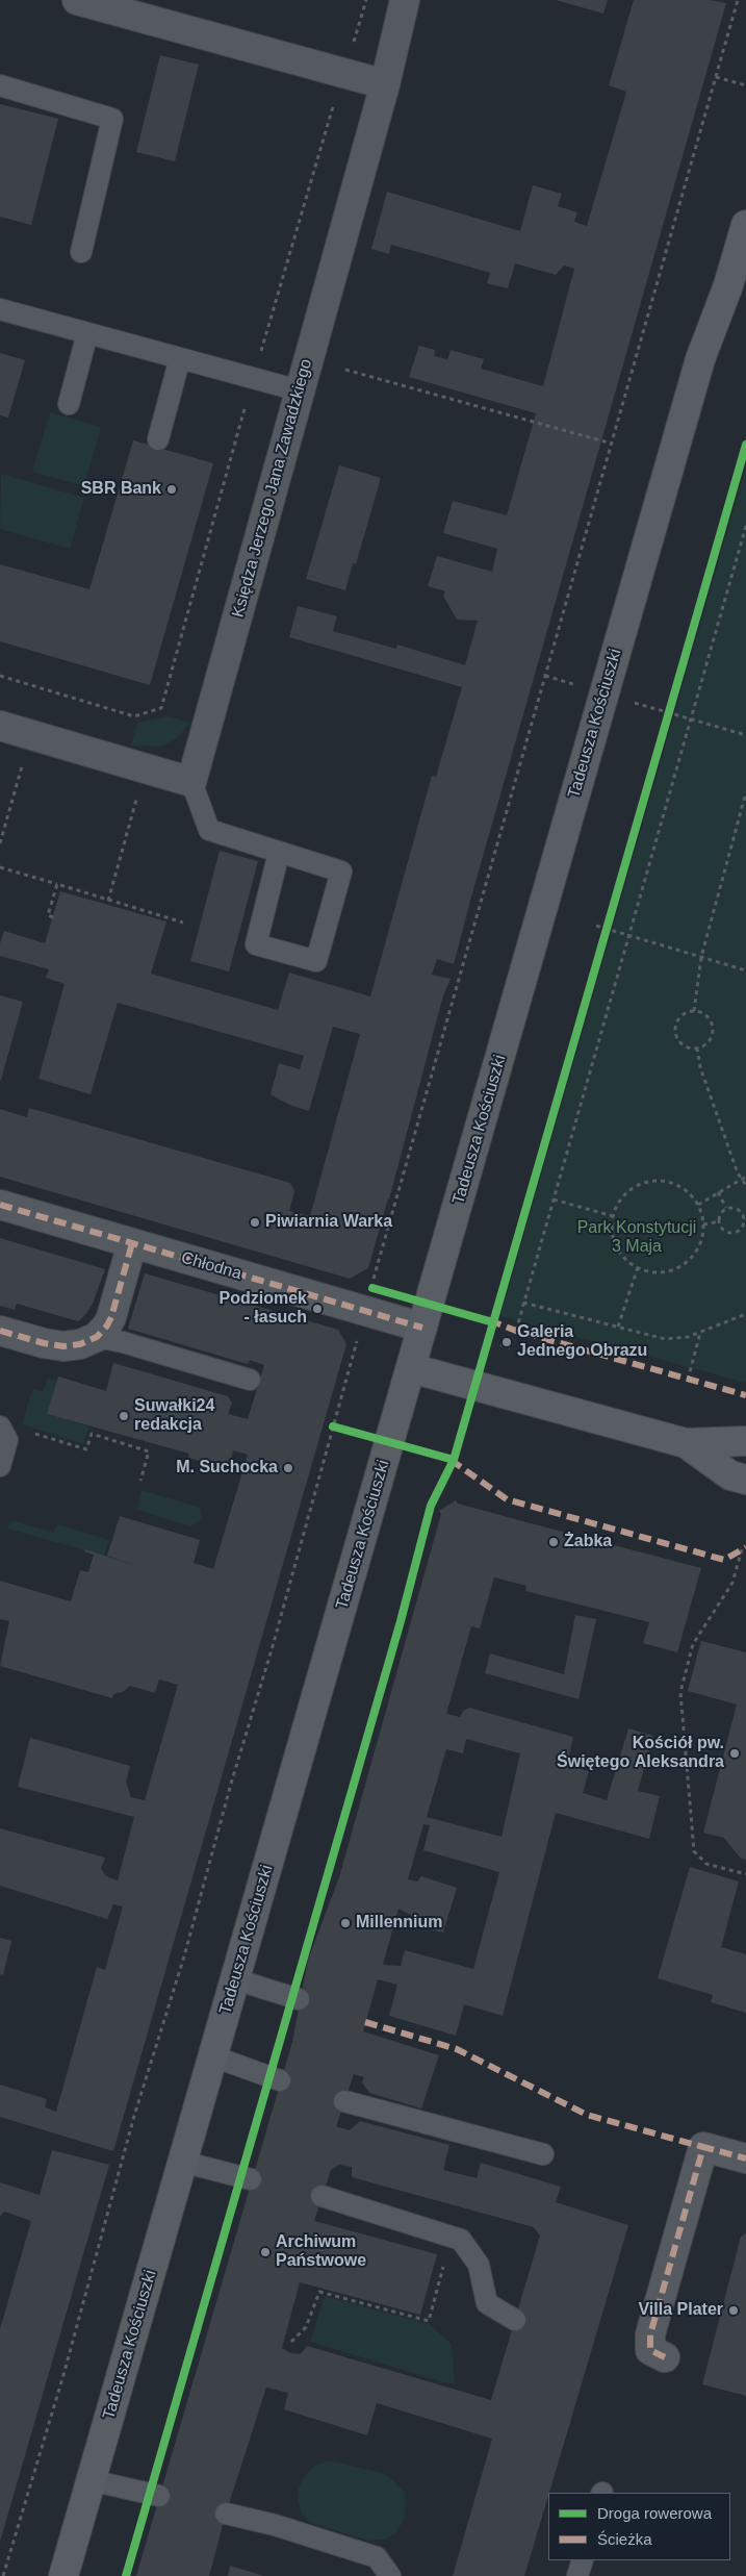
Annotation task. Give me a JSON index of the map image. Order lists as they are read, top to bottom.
{
  "streets": {
    "street": ["Księdza Jerzego Jana Zawadzkiego", "Tadeusza Kościuszki", "Chłodna"]
  },
  "crossings": [
    ["Tadeusza Kościuszki", "Chłodna"]
  ],
  "parks": ["Park Konstytucji 3 Maja"],
  "places": [
    "SBR Bank",
    "Piwiarnia Warka",
    "Podziomek - łasuch",
    "Galeria Jednego Obrazu",
    "Suwałki24 redakcja",
    "M. Suchocka",
    "Żabka",
    "Kościół pw. Świętego Aleksandra",
    "Millennium",
    "Archiwum Państwowe",
    "Villa Plater"
  ],
  "legend": ["Droga rowerowa", "Ścieżka"]
}
